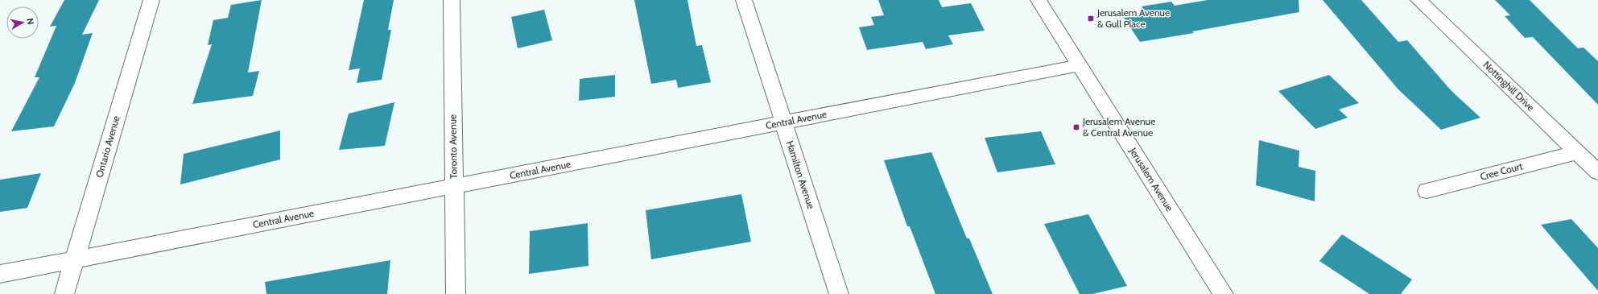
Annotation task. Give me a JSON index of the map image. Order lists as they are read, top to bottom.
{
  "streets": {
    "street": [
      "Nottinghill Drive",
      "Central Avenue",
      "Ontario Avenue",
      "Toronto Avenue",
      "Cree Court",
      "Hamilton Avenue",
      "Jerusalem Avenue"
    ]
  },
  "crossings": [
    ["Nottinghill Drive", "Cree Court"],
    ["Central Avenue", "Ontario Avenue"],
    ["Central Avenue", "Toronto Avenue"],
    ["Central Avenue", "Hamilton Avenue"],
    ["Central Avenue", "Jerusalem Avenue"]
  ],
  "places": {
    "transit": ["Jerusalem Avenue & Gull Place", "Jerusalem Avenue & Central Avenue"]
  },
  "north": "right"
}
